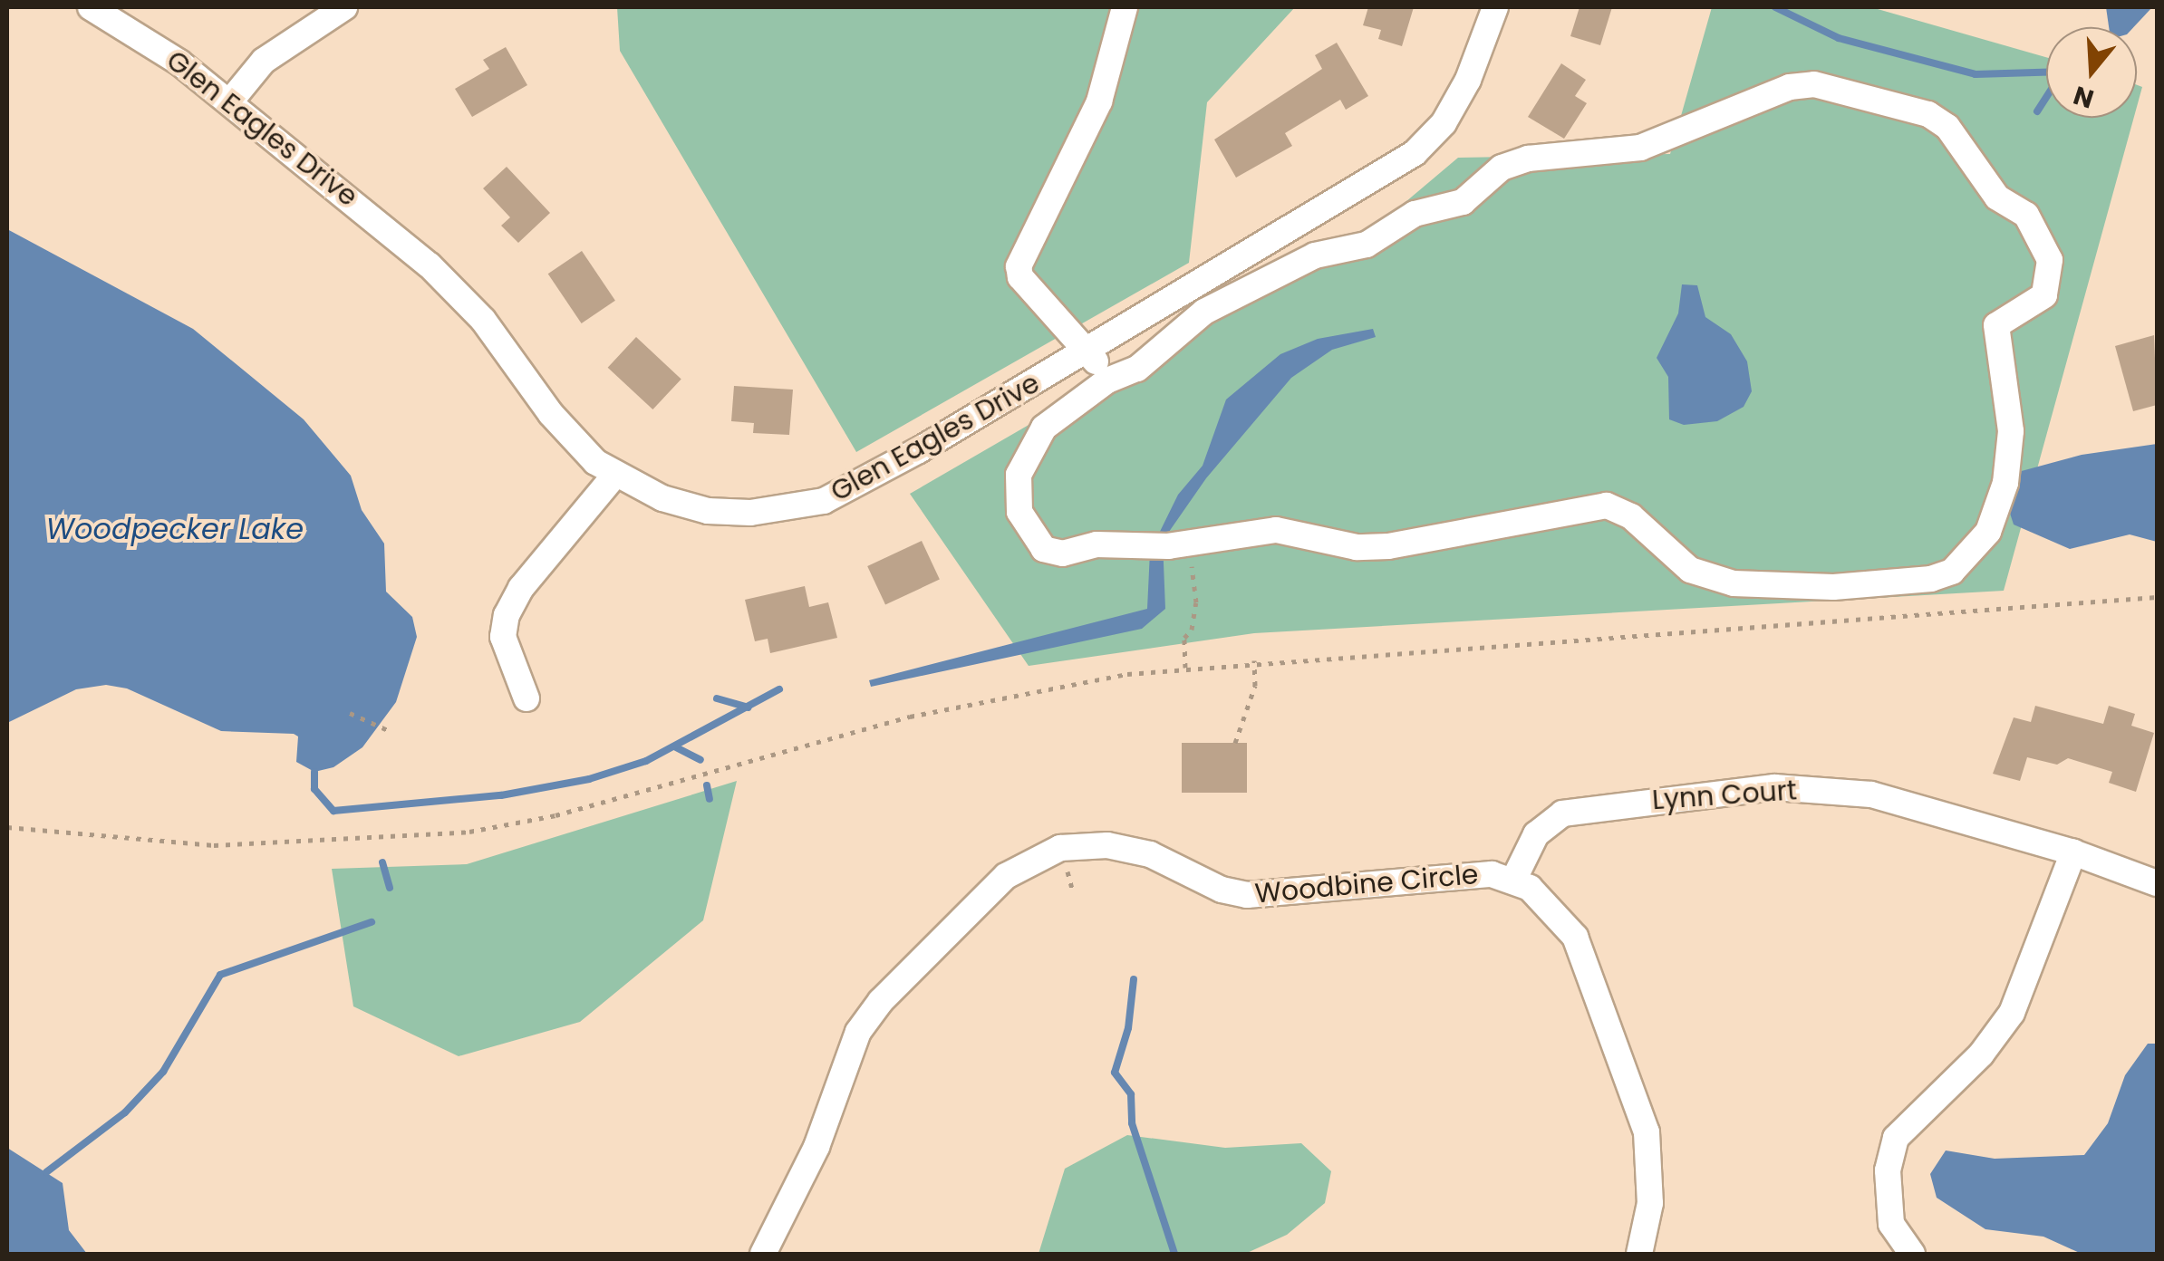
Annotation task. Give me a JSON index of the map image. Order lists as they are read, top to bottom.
{
  "streets": {
    "street": ["Glen Eagles Drive", "Lynn Court", "Woodbine Circle"]
  },
  "crossings": [
    ["Lynn Court", "Woodbine Circle"]
  ],
  "water": ["Woodpecker Lake"],
  "north": "bottom"
}
